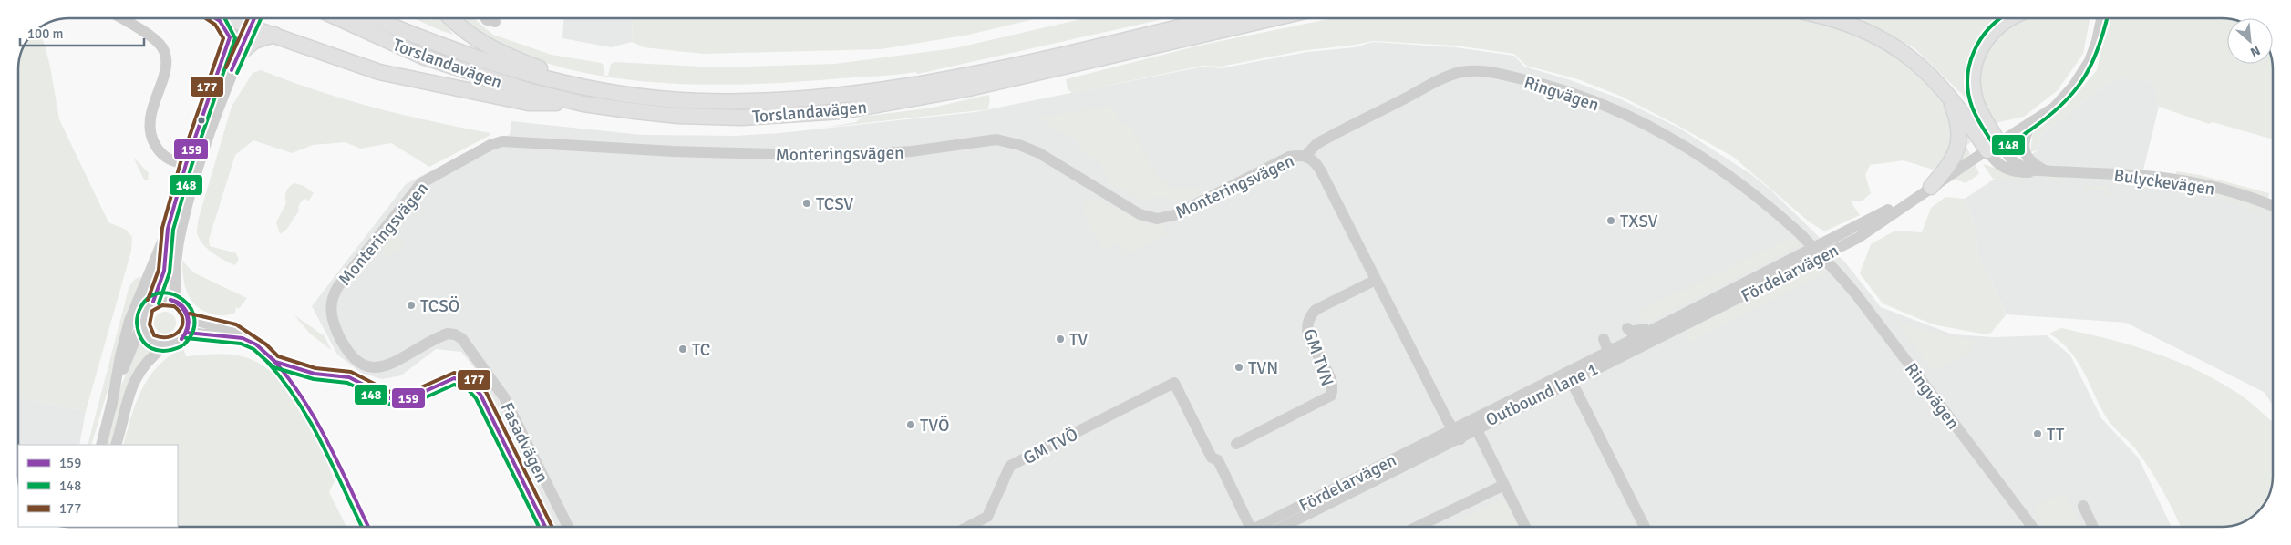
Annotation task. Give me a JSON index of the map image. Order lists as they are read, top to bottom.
{
  "streets": {
    "main road": ["Torslandavägen"],
    "street": [
      "Ringvägen",
      "Monteringsvägen",
      "Bulyckevägen",
      "Fördelarvägen",
      "GM TVN",
      "Outbound lane 1",
      "Fasadvägen",
      "GM TVÖ"
    ]
  },
  "crossings": [
    ["Ringvägen", "Monteringsvägen"],
    ["Monteringsvägen", "Fördelarvägen"],
    ["Monteringsvägen", "GM TVN"],
    ["Monteringsvägen", "Fasadvägen"],
    ["Bulyckevägen", "Fördelarvägen"],
    ["Fördelarvägen", "Outbound lane 1"]
  ],
  "places": [
    "TCSV",
    "TXSV",
    "TCSÖ",
    "TV",
    "TC",
    "TVN",
    "TVÖ",
    "TT"
  ],
  "lines": ["transit line 159", "transit line 148", "transit line 177"],
  "legend": ["159", "148", "177"],
  "scale_bar": "100 m",
  "north": "bottom right"
}
